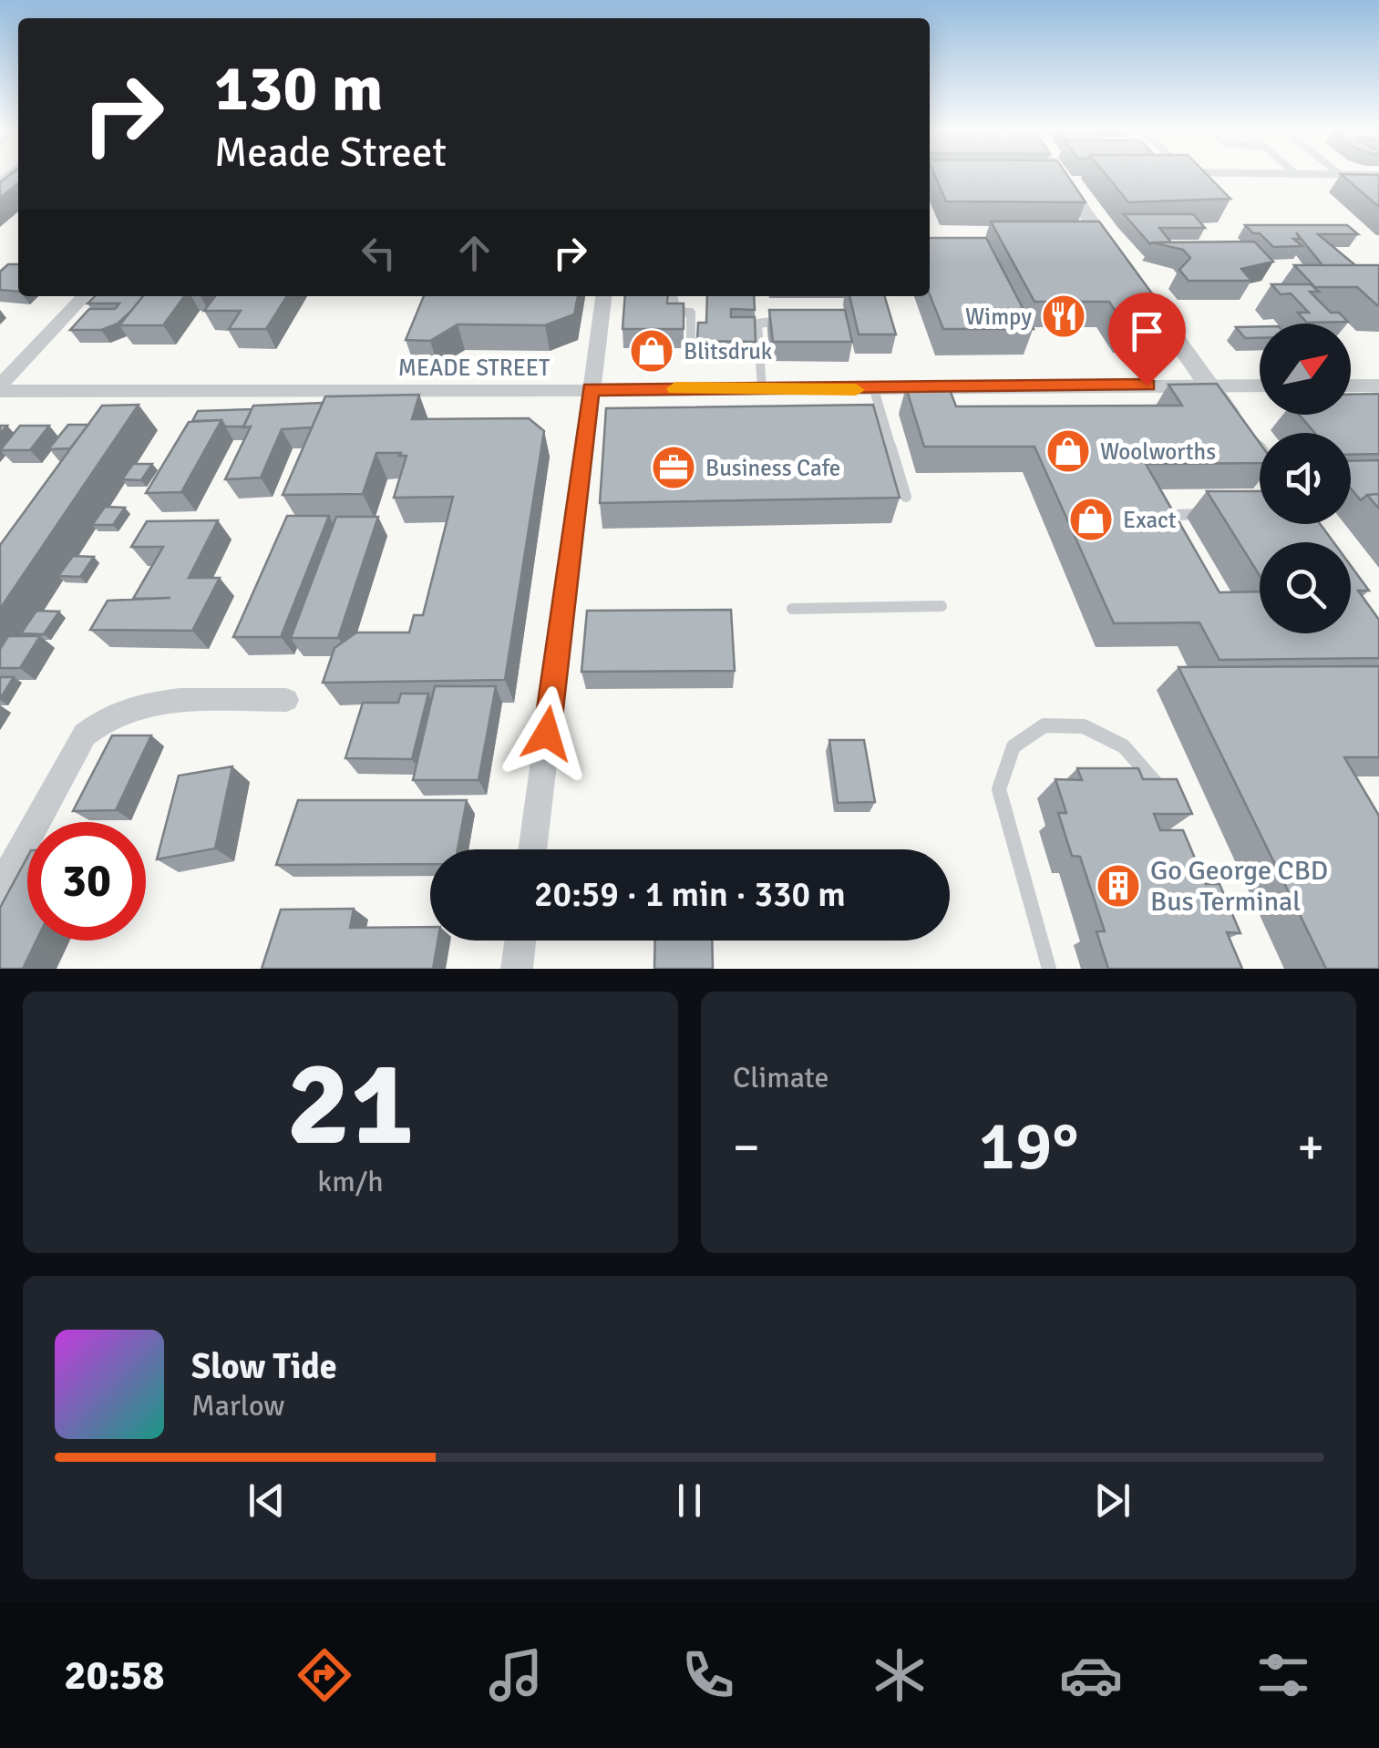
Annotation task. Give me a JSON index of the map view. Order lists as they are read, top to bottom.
{
  "streets": {
    "street": ["MEADE STREET"]
  },
  "places": {
    "restaurant": ["Wimpy"],
    "shop": ["Blitsdruk", "Woolworths", "Exact"],
    "office": ["Business Cafe"],
    "building": ["Go George CBD Bus Terminal"]
  },
  "north": "top right",
  "page": {
    "turn": ["130 m", "Meade Street"],
    "limit": "30",
    "trip": "20:59 · 1 min · 330 m",
    "tile": [
      ["21", "km/h"],
      "Climate"
    ],
    "heat": ["−", "19°", "+"],
    "song": ["Slow Tide", "Marlow"],
    "tabs": "20:58"
  }
}
